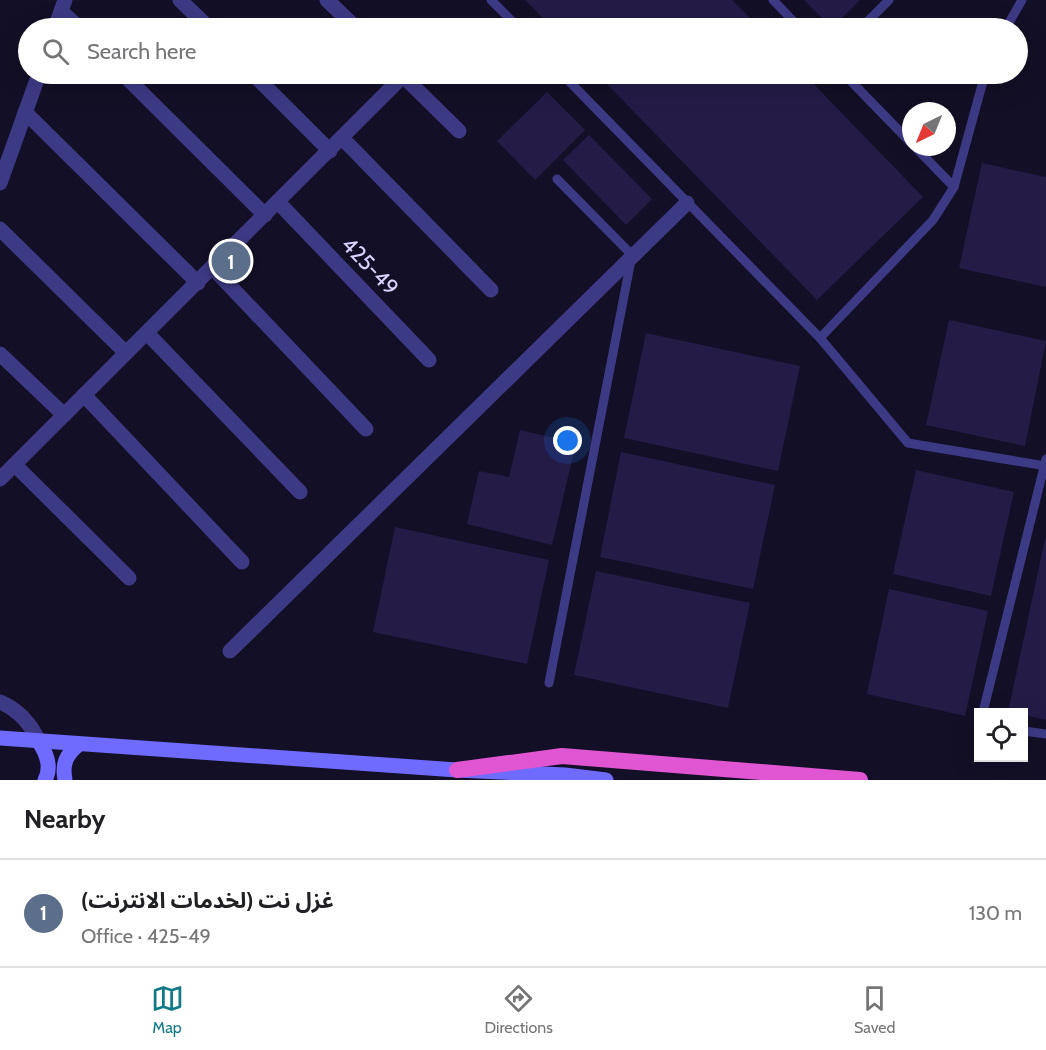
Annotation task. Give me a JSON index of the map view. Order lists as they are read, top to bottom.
{
  "streets": {
    "street": ["425-49"]
  },
  "north": "bottom left",
  "page": {
    "search": "Search here",
    "pins": "1",
    "heading": "Nearby",
    "list": [
      {
        "mark": "1",
        "name": "غزل نت (لخدمات الانترنت)",
        "note": "Office · 425-49",
        "value": "130 m"
      }
    ],
    "nav": ["Map", "Directions", "Saved"]
  }
}
